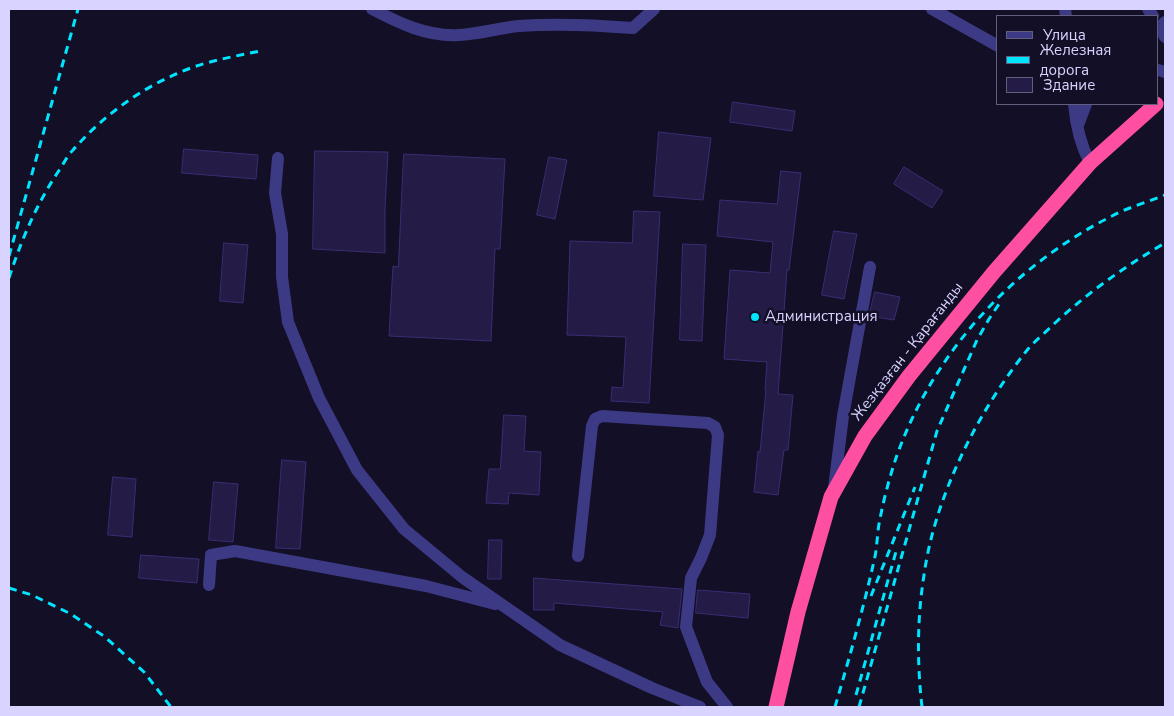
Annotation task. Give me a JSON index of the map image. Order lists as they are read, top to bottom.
{
  "streets": {
    "highway": ["Жезқазған - Қарағанды"]
  },
  "places": ["Администрация"],
  "legend": ["Улица", "Железная дорога", "Здание"]
}
